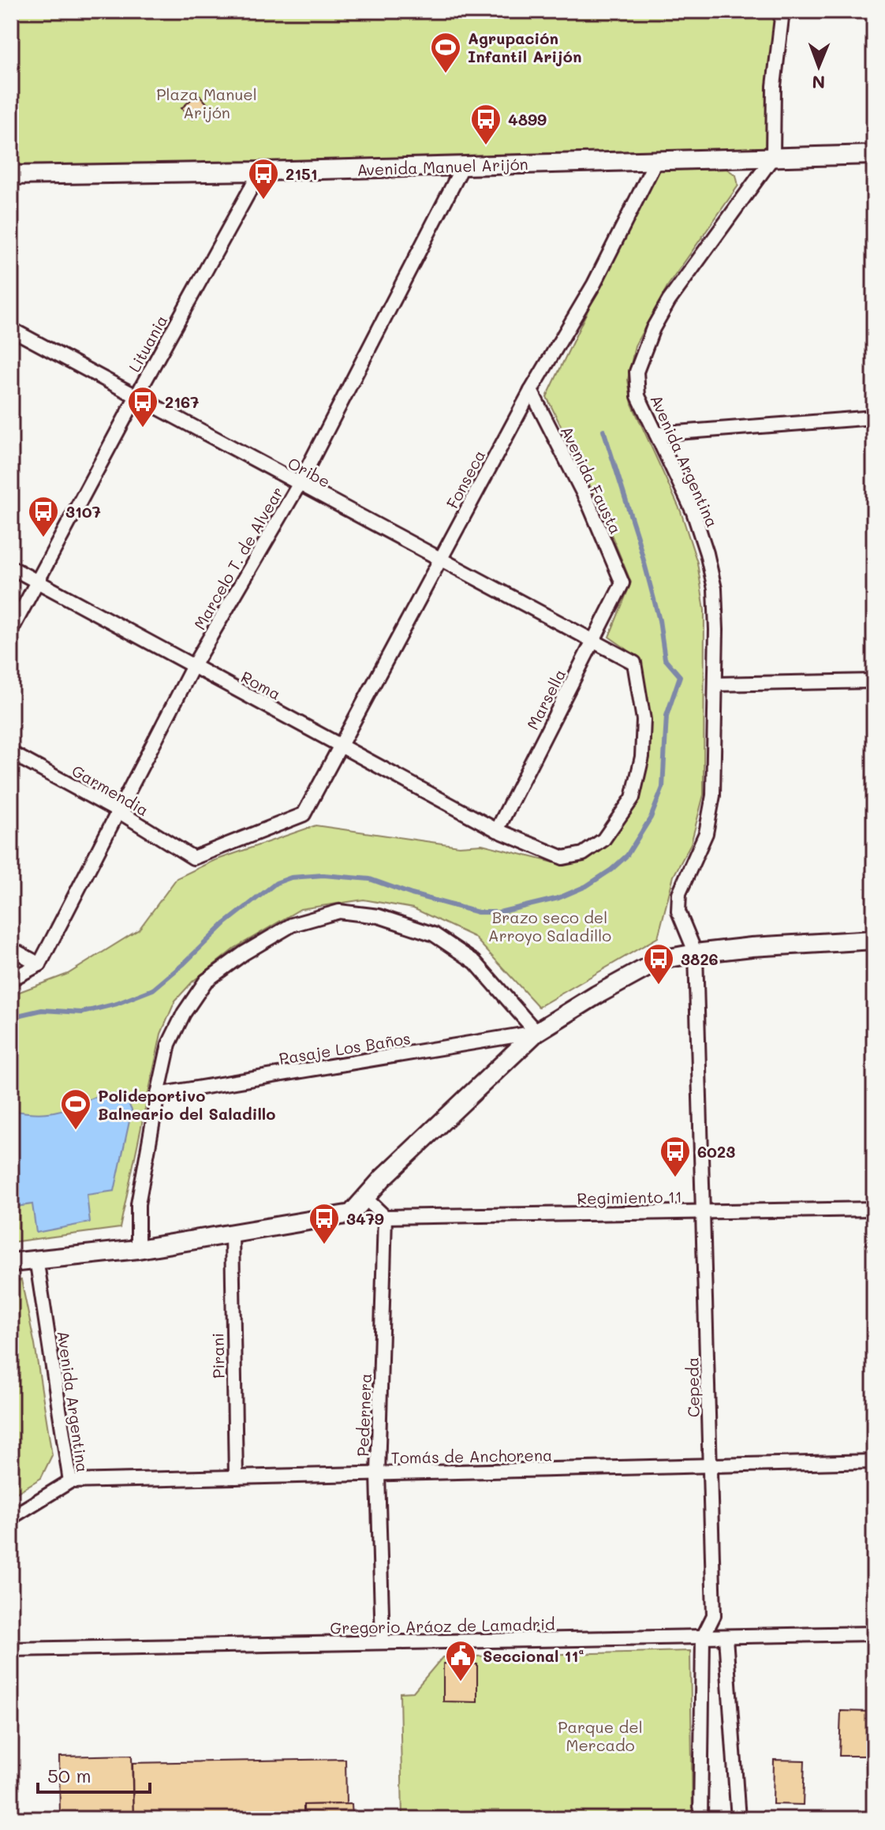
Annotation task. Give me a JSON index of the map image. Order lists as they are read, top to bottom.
{
  "streets": {
    "street": [
      "Avenida Manuel Arijón",
      "Lituania",
      "Avenida Argentina",
      "Oribe",
      "Fonseca",
      "Avenida Fausta",
      "Marcelo T. de Alvear",
      "Roma",
      "Marsella",
      "Garmendia",
      "Pasaje Los Baños",
      "Regimiento 11",
      "Pirani",
      "Cepeda",
      "Pedernera",
      "Tomás de Anchorena",
      "Gregorio Aráoz de Lamadrid"
    ]
  },
  "crossings": [
    ["Avenida Manuel Arijón", "Lituania"],
    ["Avenida Manuel Arijón", "Avenida Argentina"],
    ["Avenida Manuel Arijón", "Fonseca"],
    ["Avenida Manuel Arijón", "Marcelo T. de Alvear"],
    ["Lituania", "Oribe"],
    ["Lituania", "Roma"],
    ["Avenida Argentina", "Cepeda"],
    ["Avenida Argentina", "Tomás de Anchorena"],
    ["Oribe", "Fonseca"],
    ["Oribe", "Marcelo T. de Alvear"],
    ["Oribe", "Marsella"],
    ["Fonseca", "Avenida Fausta"],
    ["Fonseca", "Roma"],
    ["Fonseca", "Garmendia"],
    ["Avenida Fausta", "Marsella"],
    ["Marcelo T. de Alvear", "Roma"],
    ["Marcelo T. de Alvear", "Garmendia"],
    ["Roma", "Marsella"],
    ["Regimiento 11", "Cepeda"],
    ["Regimiento 11", "Pedernera"],
    ["Pirani", "Tomás de Anchorena"],
    ["Cepeda", "Tomás de Anchorena"],
    ["Cepeda", "Gregorio Aráoz de Lamadrid"],
    ["Pedernera", "Tomás de Anchorena"],
    ["Pedernera", "Gregorio Aráoz de Lamadrid"]
  ],
  "parks": ["Plaza Manuel Arijón", "Brazo seco del Arroyo Saladillo", "Parque del Mercado"],
  "places": {
    "sports": ["Agrupación Infantil Arijón", "Polideportivo Balneario del Saladillo"],
    "bus stop": [
      "4899",
      "2151",
      "2167",
      "3107",
      "3826",
      "6023",
      "3479"
    ],
    "public building": ["Seccional 11ª"]
  },
  "scale_bar": "50 m",
  "north": "bottom"
}
